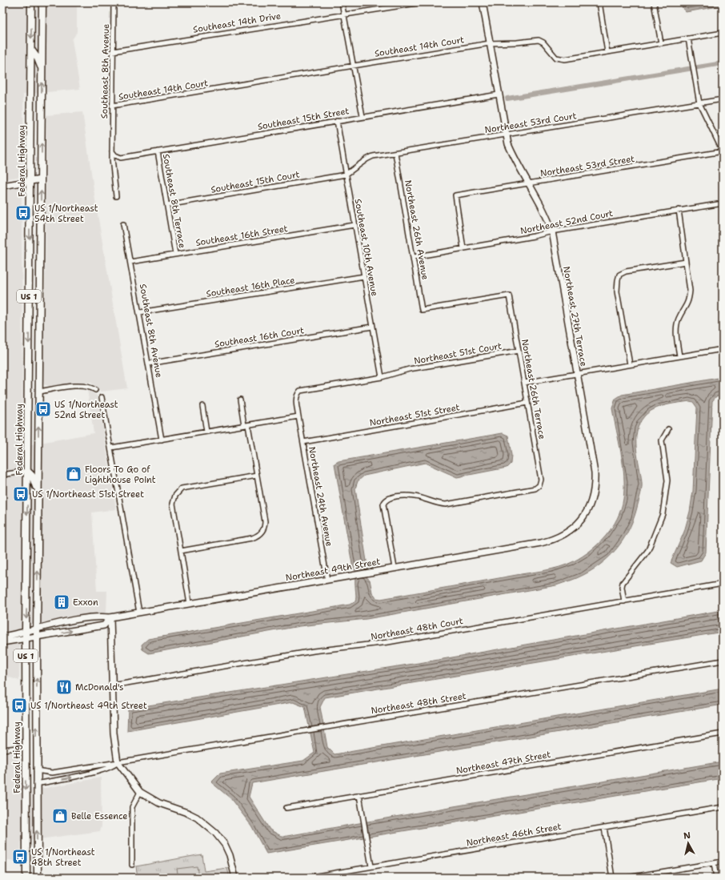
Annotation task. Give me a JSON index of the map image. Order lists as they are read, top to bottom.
{
  "streets": {
    "main road": ["Federal Highway", "US 1"],
    "street": [
      "Southeast 14th Drive",
      "Southeast 14th Court",
      "Southeast 8th Avenue",
      "Southeast 15th Street",
      "Northeast 53rd Court",
      "Northeast 53rd Street",
      "Southeast 15th Court",
      "Southeast 8th Terrace",
      "Northeast 52nd Court",
      "Northeast 26th Avenue",
      "Southeast 16th Street",
      "Southeast 10th Avenue",
      "Southeast 16th Place",
      "Northeast 27th Terrace",
      "Southeast 16th Court",
      "Northeast 51st Court",
      "Northeast 26th Terrace",
      "Northeast 51st Street",
      "Northeast 24th Avenue",
      "Northeast 49th Street",
      "Northeast 48th Court",
      "Northeast 48th Street",
      "Northeast 47th Street",
      "Northeast 46th Street"
    ]
  },
  "crossings": [
    ["Southeast 14th Drive", "Southeast 8th Avenue"],
    ["Southeast 14th Court", "Southeast 8th Avenue"],
    ["Southeast 14th Court", "Northeast 27th Terrace"],
    ["Southeast 8th Avenue", "Southeast 15th Street"],
    ["Southeast 8th Avenue", "Southeast 16th Street"],
    ["Southeast 8th Avenue", "Southeast 16th Place"],
    ["Southeast 8th Avenue", "Southeast 16th Court"],
    ["Southeast 15th Street", "Southeast 8th Terrace"],
    ["Southeast 15th Street", "Southeast 10th Avenue"],
    ["Southeast 15th Street", "Northeast 27th Terrace"],
    ["Northeast 53rd Court", "Southeast 15th Court"],
    ["Northeast 53rd Court", "Northeast 26th Avenue"],
    ["Northeast 53rd Court", "Southeast 10th Avenue"],
    ["Northeast 53rd Court", "Northeast 27th Terrace"],
    ["Federal Highway", "Northeast 49th Street"],
    ["Northeast 53rd Street", "Northeast 52nd Court"],
    ["Northeast 53rd Street", "Northeast 27th Terrace"],
    ["Southeast 15th Court", "Southeast 8th Terrace"],
    ["Southeast 15th Court", "Southeast 10th Avenue"],
    ["Southeast 8th Terrace", "Southeast 16th Street"],
    ["Northeast 52nd Court", "Northeast 26th Avenue"],
    ["Northeast 52nd Court", "Northeast 27th Terrace"],
    ["Northeast 26th Avenue", "Northeast 26th Terrace"],
    ["Southeast 16th Street", "Southeast 10th Avenue"],
    ["Southeast 10th Avenue", "Southeast 16th Place"],
    ["Southeast 10th Avenue", "Southeast 16th Court"],
    ["Southeast 10th Avenue", "Northeast 51st Court"],
    ["Southeast 10th Avenue", "Northeast 24th Avenue"],
    ["US 1", "Northeast 49th Street"],
    ["US 1", "Northeast 48th Street"],
    ["Northeast 27th Terrace", "Northeast 49th Street"],
    ["Northeast 51st Court", "Northeast 26th Terrace"],
    ["Northeast 51st Court", "Northeast 24th Avenue"],
    ["Northeast 26th Terrace", "Northeast 51st Street"],
    ["Northeast 26th Terrace", "Northeast 49th Street"],
    ["Northeast 51st Street", "Northeast 24th Avenue"],
    ["Northeast 24th Avenue", "Northeast 49th Street"]
  ],
  "places": {
    "bus stop": [
      "US 1/Northeast 54th Street",
      "US 1/Northeast 52nd Street",
      "US 1/Northeast 51st Street",
      "US 1/Northeast 49th Street",
      "US 1/Northeast 48th Street"
    ],
    "shop": ["Floors To Go of Lighthouse Point", "Belle Essence"],
    "building": ["Exxon"],
    "restaurant": ["McDonald's"]
  },
  "north": "top"
}
